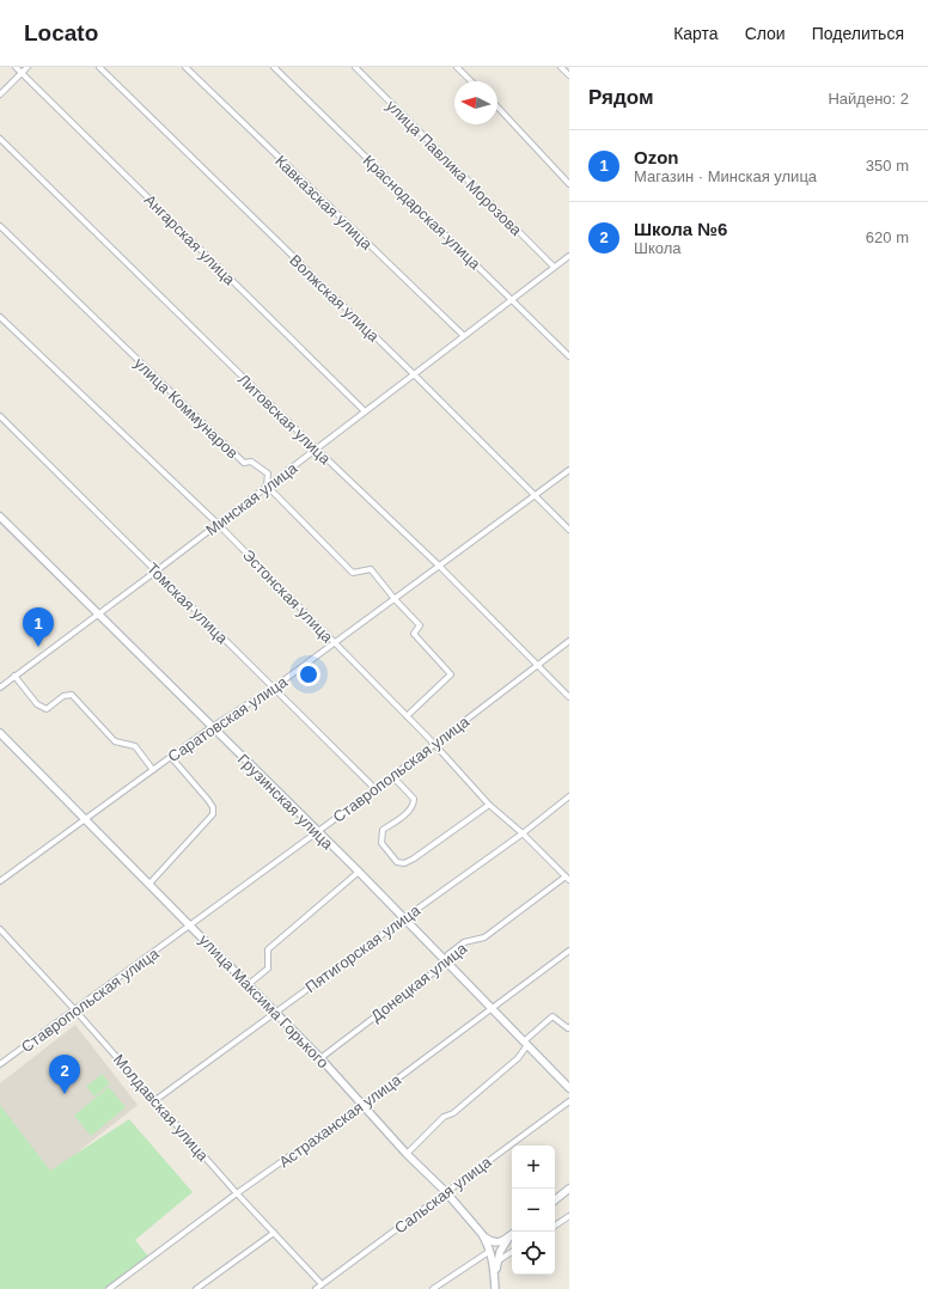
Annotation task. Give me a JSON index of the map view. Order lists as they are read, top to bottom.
{
  "streets": {
    "main road": ["Грузинская улица", "улица Максима Горького"],
    "street": [
      "улица Павлика Морозова",
      "Кавказская улица",
      "Краснодарская улица",
      "Ангарская улица",
      "Волжская улица",
      "улица Коммунаров",
      "Литовская улица",
      "Минская улица",
      "Эстонская улица",
      "Томская улица",
      "Саратовская улица",
      "Ставропольская улица",
      "Пятигорская улица",
      "Донецкая улица",
      "Молдавская улица",
      "Астраханская улица",
      "Сальская улица"
    ]
  },
  "crossings": [
    ["улица Павлика Морозова", "Минская улица"],
    ["Кавказская улица", "Минская улица"],
    ["Краснодарская улица", "Минская улица"],
    ["Ангарская улица", "Минская улица"],
    ["Волжская улица", "Минская улица"],
    ["Волжская улица", "Саратовская улица"],
    ["улица Коммунаров", "Минская улица"],
    ["улица Коммунаров", "Эстонская улица"],
    ["улица Коммунаров", "Саратовская улица"],
    ["Литовская улица", "Минская улица"],
    ["Литовская улица", "Саратовская улица"],
    ["Литовская улица", "Ставропольская улица"],
    ["Минская улица", "Эстонская улица"],
    ["Минская улица", "Томская улица"],
    ["Минская улица", "Грузинская улица"],
    ["Эстонская улица", "Саратовская улица"],
    ["Эстонская улица", "Ставропольская улица"],
    ["Эстонская улица", "Пятигорская улица"],
    ["Эстонская улица", "Донецкая улица"],
    ["Томская улица", "Саратовская улица"],
    ["Томская улица", "Ставропольская улица"],
    ["Саратовская улица", "Грузинская улица"],
    ["Саратовская улица", "улица Максима Горького"],
    ["Ставропольская улица", "Грузинская улица"],
    ["Ставропольская улица", "улица Максима Горького"],
    ["Ставропольская улица", "Молдавская улица"],
    ["Грузинская улица", "Пятигорская улица"],
    ["Грузинская улица", "Донецкая улица"],
    ["Грузинская улица", "Астраханская улица"],
    ["Пятигорская улица", "улица Максима Горького"],
    ["Пятигорская улица", "Молдавская улица"],
    ["Донецкая улица", "улица Максима Горького"],
    ["улица Максима Горького", "Астраханская улица"],
    ["улица Максима Горького", "Сальская улица"],
    ["Молдавская улица", "Астраханская улица"],
    ["Молдавская улица", "Сальская улица"]
  ],
  "north": "left",
  "page": {
    "header": "Locato",
    "nav": ["Карта", "Слои", "Поделиться"],
    "heading": ["Рядом", "Найдено: 2"],
    "list": [
      {
        "mark": "1",
        "name": "Ozon",
        "note": "Магазин · Минская улица",
        "value": "350 m"
      },
      {
        "mark": "2",
        "name": "Школа №6",
        "note": "Школа",
        "value": "620 m"
      }
    ],
    "pins": ["1", "2"],
    "map_buttons": ["+", "−"]
  }
}
